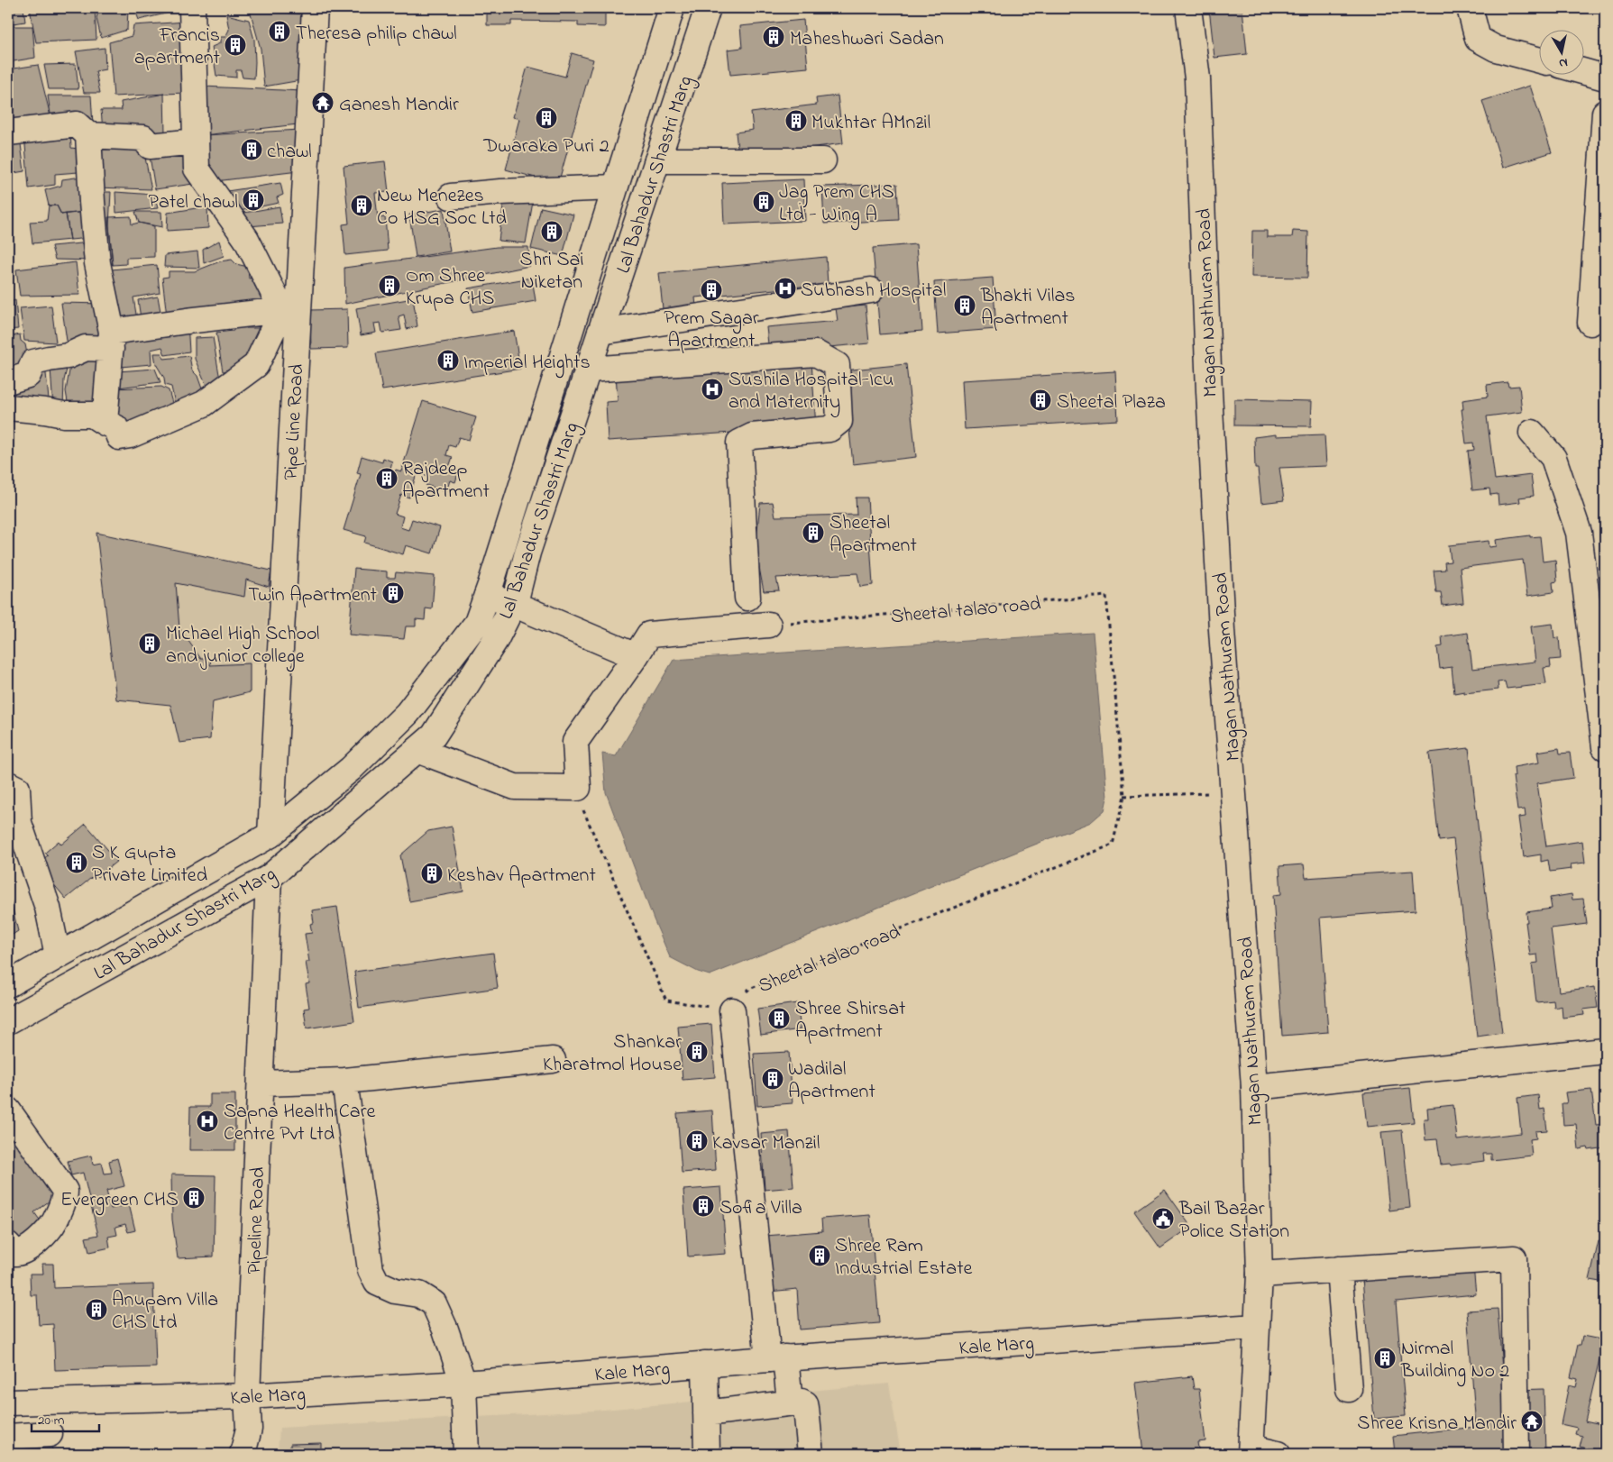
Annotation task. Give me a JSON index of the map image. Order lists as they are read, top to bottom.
{
  "streets": {
    "street": [
      "Lal Bahadur Shastri Marg",
      "Magan Nathuram Road",
      "Pipe Line Road",
      "Pipeline Road",
      "Kale Marg"
    ],
    "path": ["Sheetal talao road"]
  },
  "crossings": [
    ["Lal Bahadur Shastri Marg", "Pipe Line Road"],
    ["Lal Bahadur Shastri Marg", "Pipeline Road"],
    ["Magan Nathuram Road", "Kale Marg"],
    ["Pipeline Road", "Kale Marg"]
  ],
  "places": {
    "building": [
      "Theresa philip chawl",
      "Maheshwari Sadan",
      "Francis apartment",
      "Dwaraka Puri 2",
      "Mukhtar AMnzil",
      "chawl",
      "Patel chawl",
      "Jag Prem CHS Ltd - Wing A",
      "New Menezes Co HSG Soc Ltd",
      "Shri Sai Niketan",
      "Om Shree Krupa CHS",
      "Prem Sagar Apartment",
      "Bhakti Vilas Apartment",
      "Imperial Heights",
      "Sheetal Plaza",
      "Rajdeep Apartment",
      "Sheetal Apartment",
      "Twin Apartment",
      "Michael High School and junior college",
      "S K Gupta Private Limited",
      "Keshav Apartment",
      "Shree Shirsat Apartment",
      "Shankar Kharatmol House",
      "Wadilal Apartment",
      "Kavsar Manzil",
      "Evergreen CHS",
      "Sofia Villa",
      "Shree Ram Industrial Estate",
      "Anupam Villa CHS Ltd",
      "Nirmal Building No 2"
    ],
    "temple": ["Ganesh Mandir", "Shree Krisna Mandir"],
    "hospital": ["Subhash Hospital", "Sushila Hospital-Icu and Maternity", "Sapna Health Care Centre Pvt Ltd"],
    "public building": ["Bail Bazar Police Station"]
  },
  "scale_bar": "20 m",
  "north": "bottom"
}
